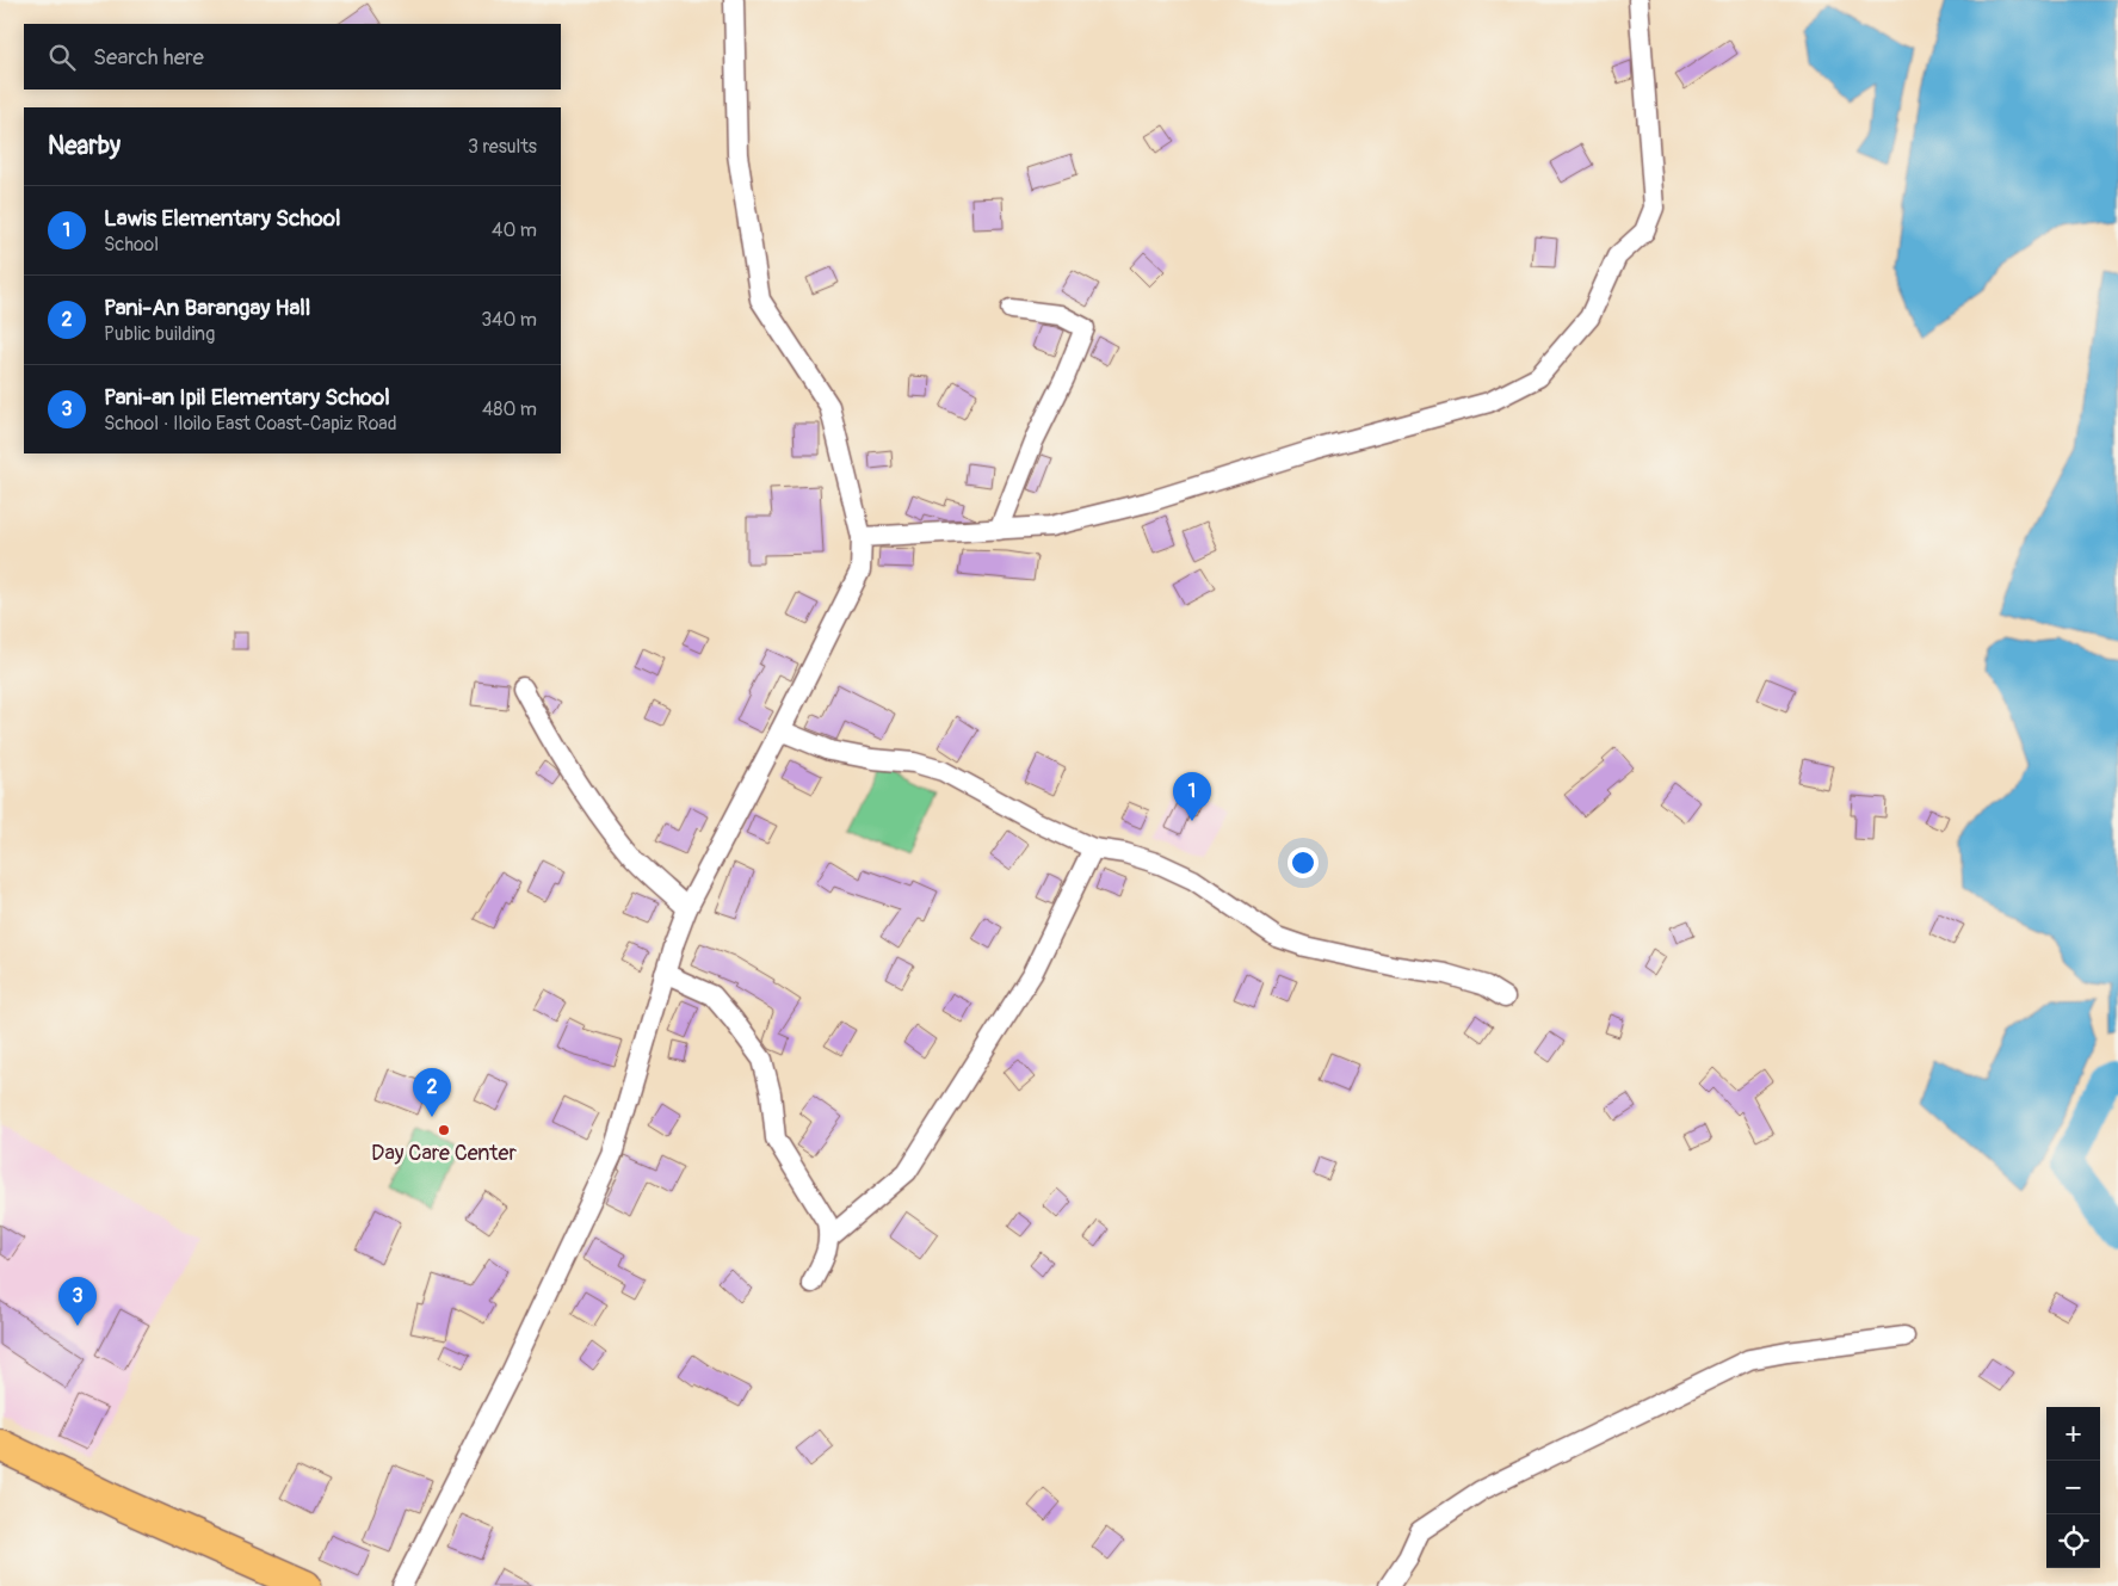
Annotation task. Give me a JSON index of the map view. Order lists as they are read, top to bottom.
{
  "places": ["Day Care Center"],
  "page": {
    "search": "Search here",
    "heading": ["Nearby", "3 results"],
    "list": [
      {
        "mark": "1",
        "name": "Lawis Elementary School",
        "note": "School",
        "value": "40 m"
      },
      {
        "mark": "2",
        "name": "Pani-An Barangay Hall",
        "note": "Public building",
        "value": "340 m"
      },
      {
        "mark": "3",
        "name": "Pani-an Ipil Elementary School",
        "note": "School · Iloilo East Coast-Capiz Road",
        "value": "480 m"
      }
    ],
    "pins": ["1", "2", "3"],
    "map_buttons": ["+", "−"]
  }
}
